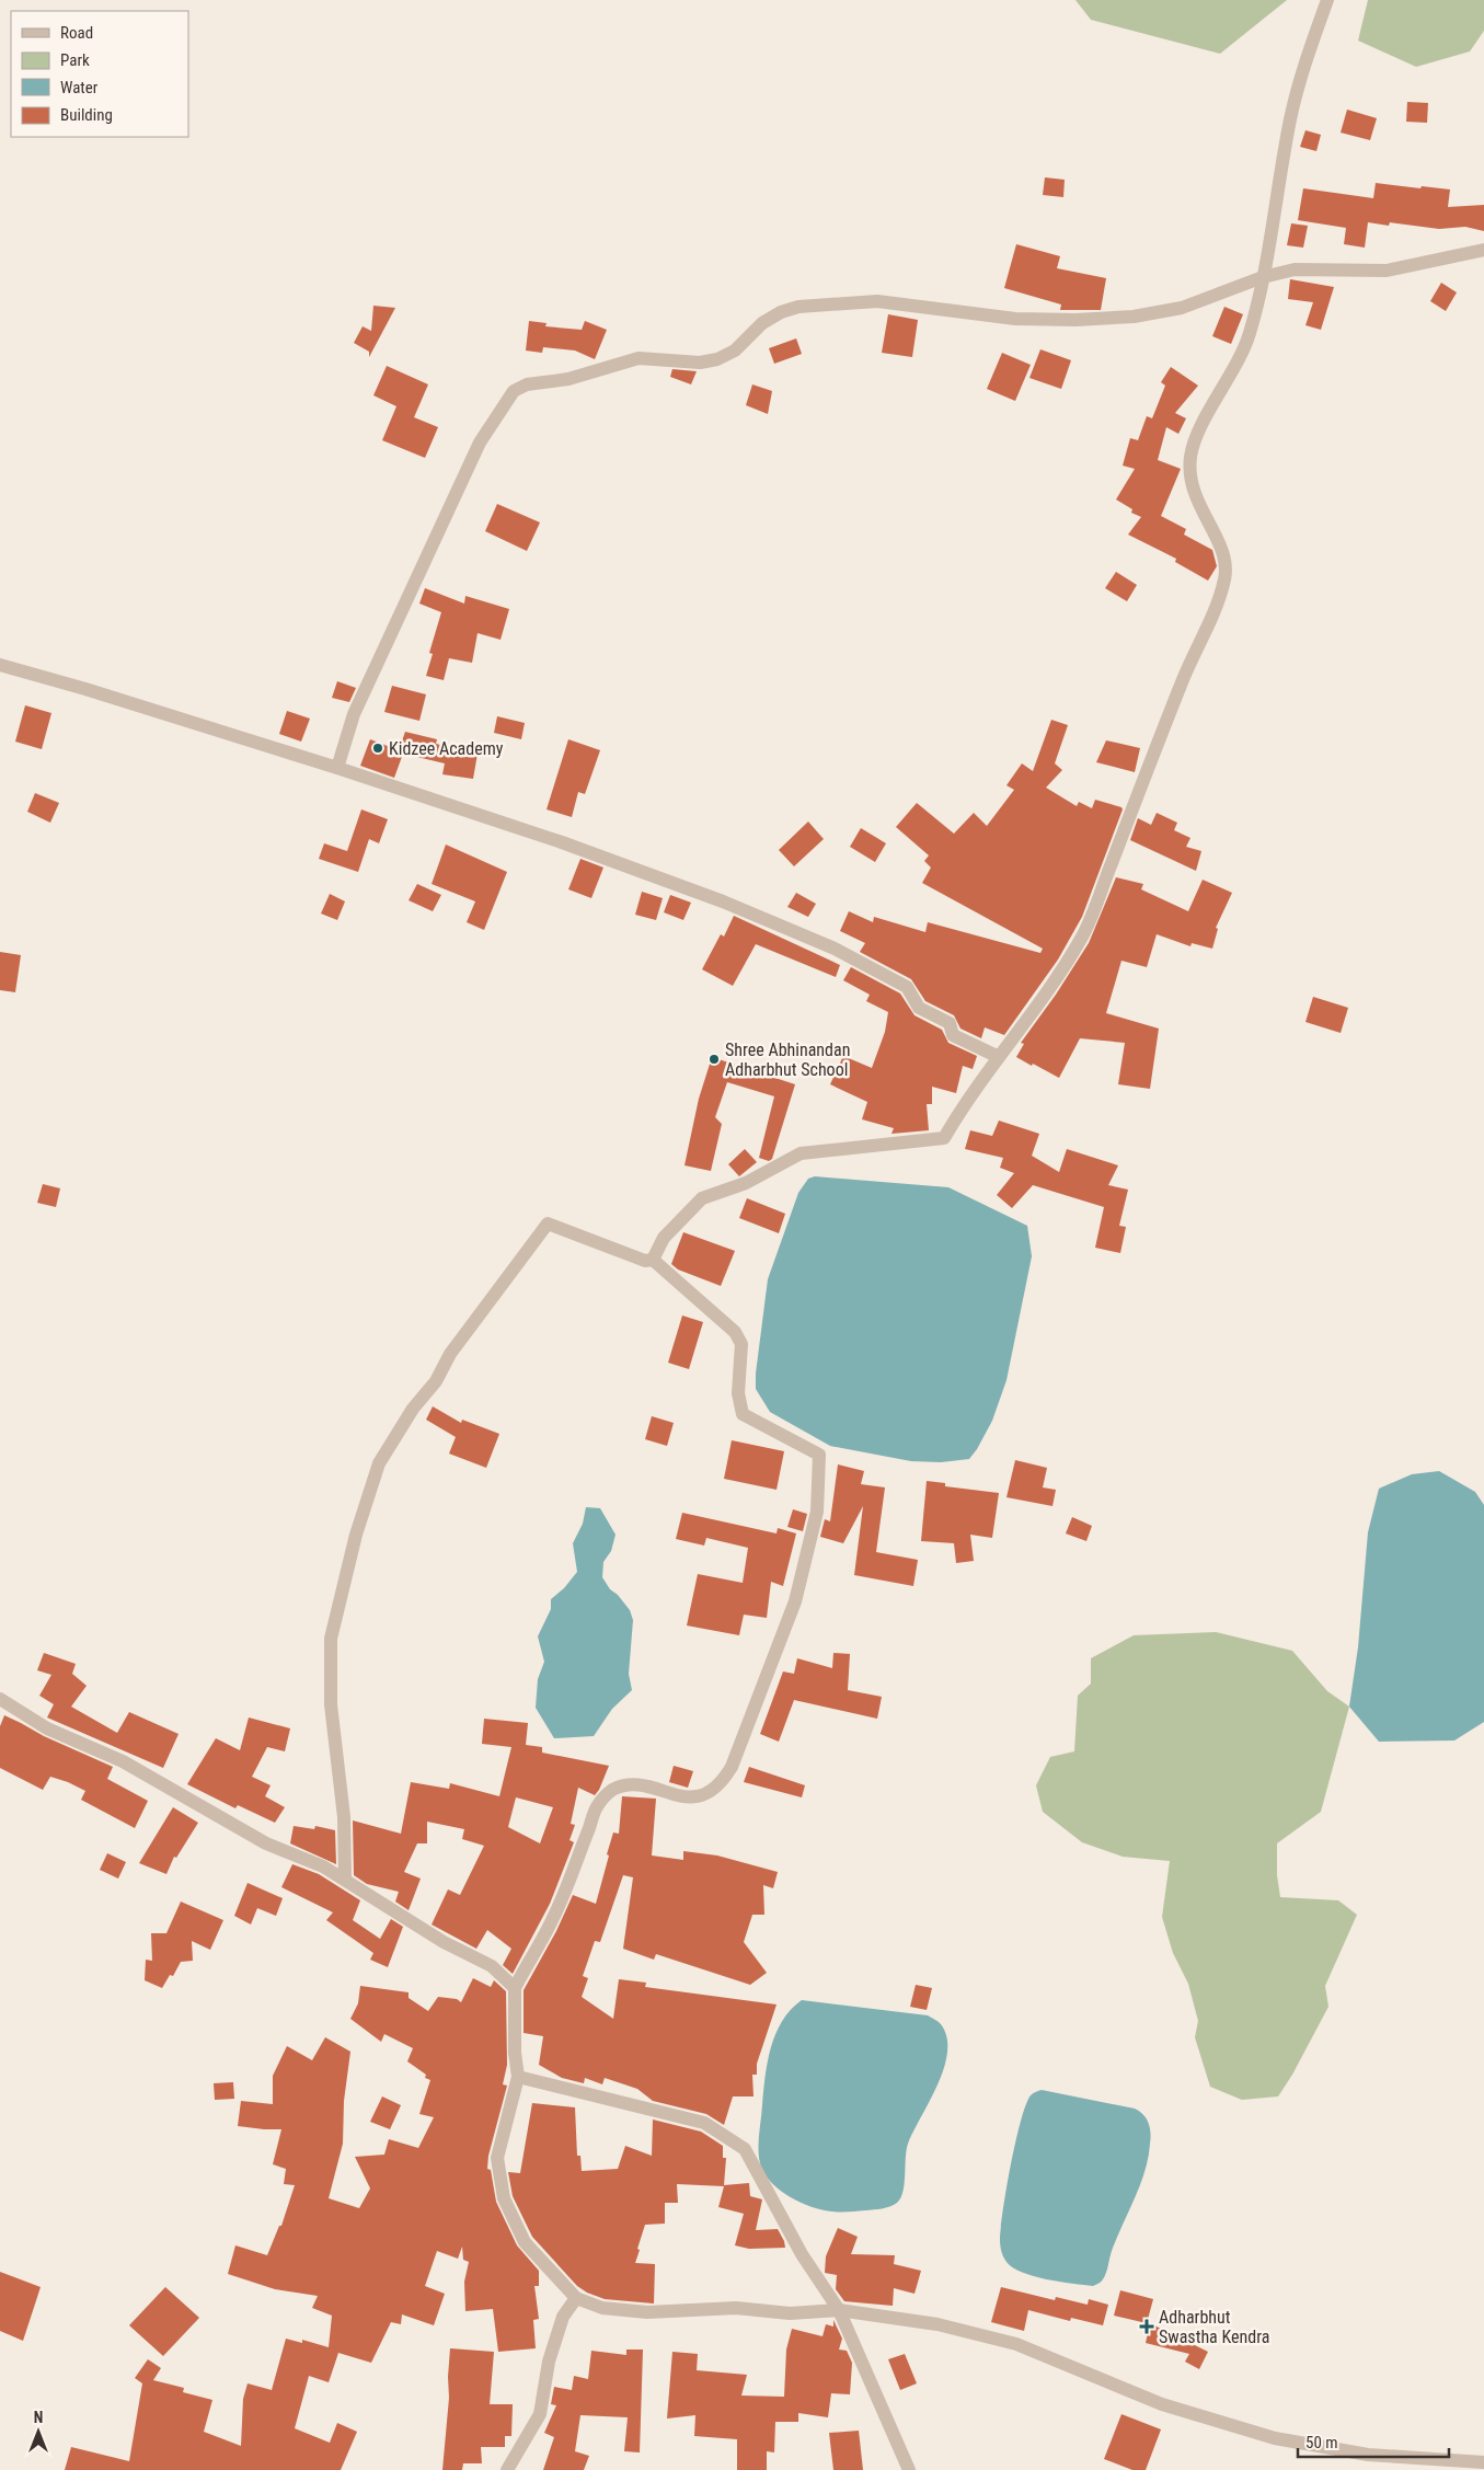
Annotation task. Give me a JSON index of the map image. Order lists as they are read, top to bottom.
{
  "places": {
    "other": ["Kidzee Academy", "Shree Abhinandan Adharbhut School"],
    "health": ["Adharbhut Swastha Kendra"]
  },
  "legend": [
    "Road",
    "Park",
    "Water",
    "Building"
  ],
  "scale_bar": "50 m",
  "north": "top"
}
